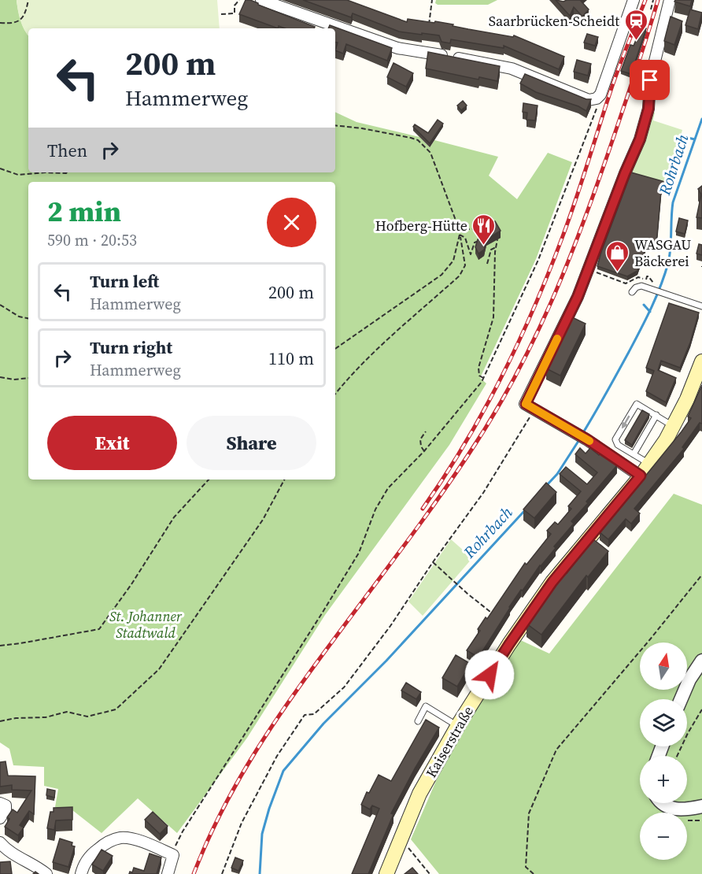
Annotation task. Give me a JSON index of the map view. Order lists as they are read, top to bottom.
{
  "streets": {
    "main road": ["Kaiserstraße"]
  },
  "water": ["Rohrbach"],
  "parks": ["St. Johanner Stadtwald"],
  "places": {
    "station": ["Saarbrücken-Scheidt"],
    "restaurant": ["Hofberg-Hütte"],
    "shop": ["WASGAU Bäckerei"]
  },
  "north": "top",
  "page": {
    "turn": ["200 m", "Hammerweg"],
    "then": "Then",
    "heading": ["2 min", "590 m · 20:53"],
    "list": [
      {
        "name": "Turn left",
        "note": "Hammerweg",
        "value": "200 m"
      },
      {
        "name": "Turn right",
        "note": "Hammerweg",
        "value": "110 m"
      }
    ],
    "buttons": ["Exit", "Share"],
    "map_buttons": ["+", "−"]
  }
}
